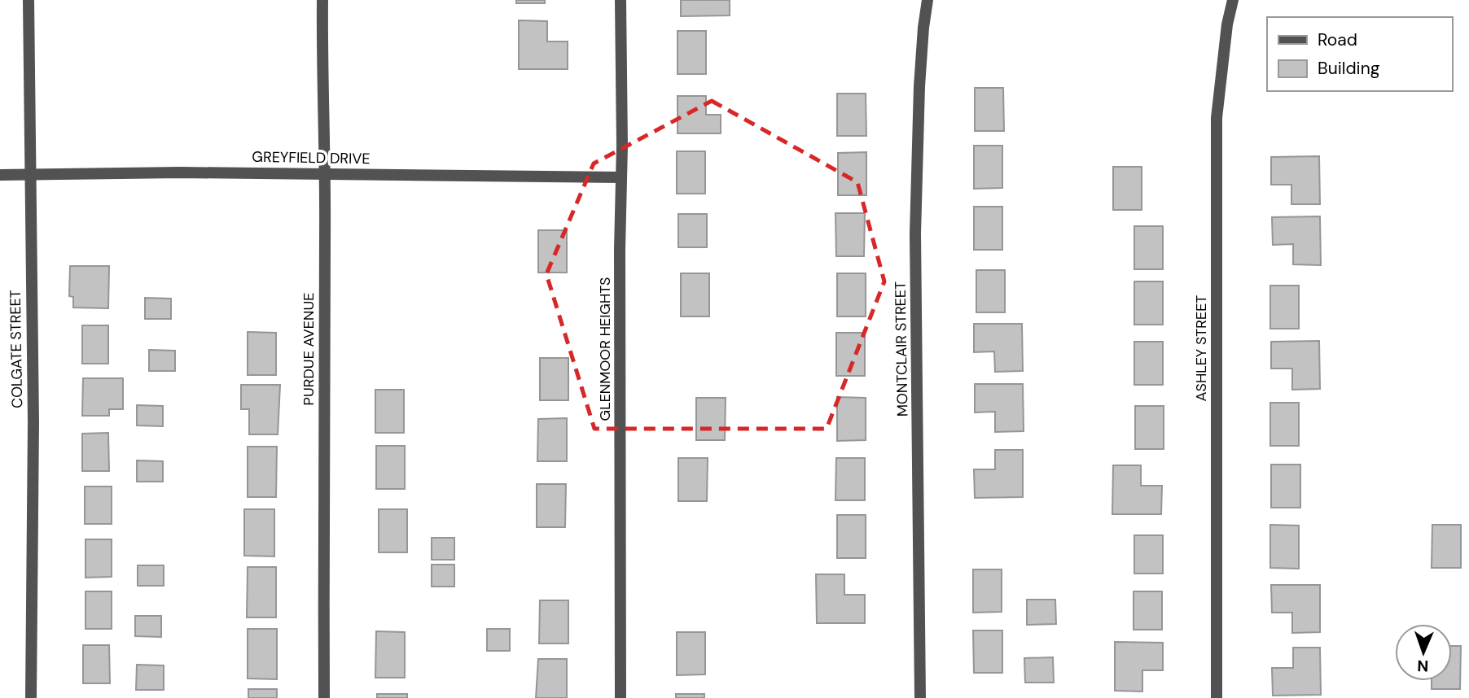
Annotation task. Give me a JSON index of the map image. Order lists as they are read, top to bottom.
{
  "streets": {
    "street": [
      "GREYFIELD DRIVE",
      "ASHLEY STREET",
      "COLGATE STREET",
      "PURDUE AVENUE",
      "GLENMOOR HEIGHTS",
      "MONTCLAIR STREET"
    ]
  },
  "crossings": [
    ["GREYFIELD DRIVE", "COLGATE STREET"],
    ["GREYFIELD DRIVE", "PURDUE AVENUE"],
    ["GREYFIELD DRIVE", "GLENMOOR HEIGHTS"]
  ],
  "legend": ["Road", "Building"],
  "north": "bottom"
}
